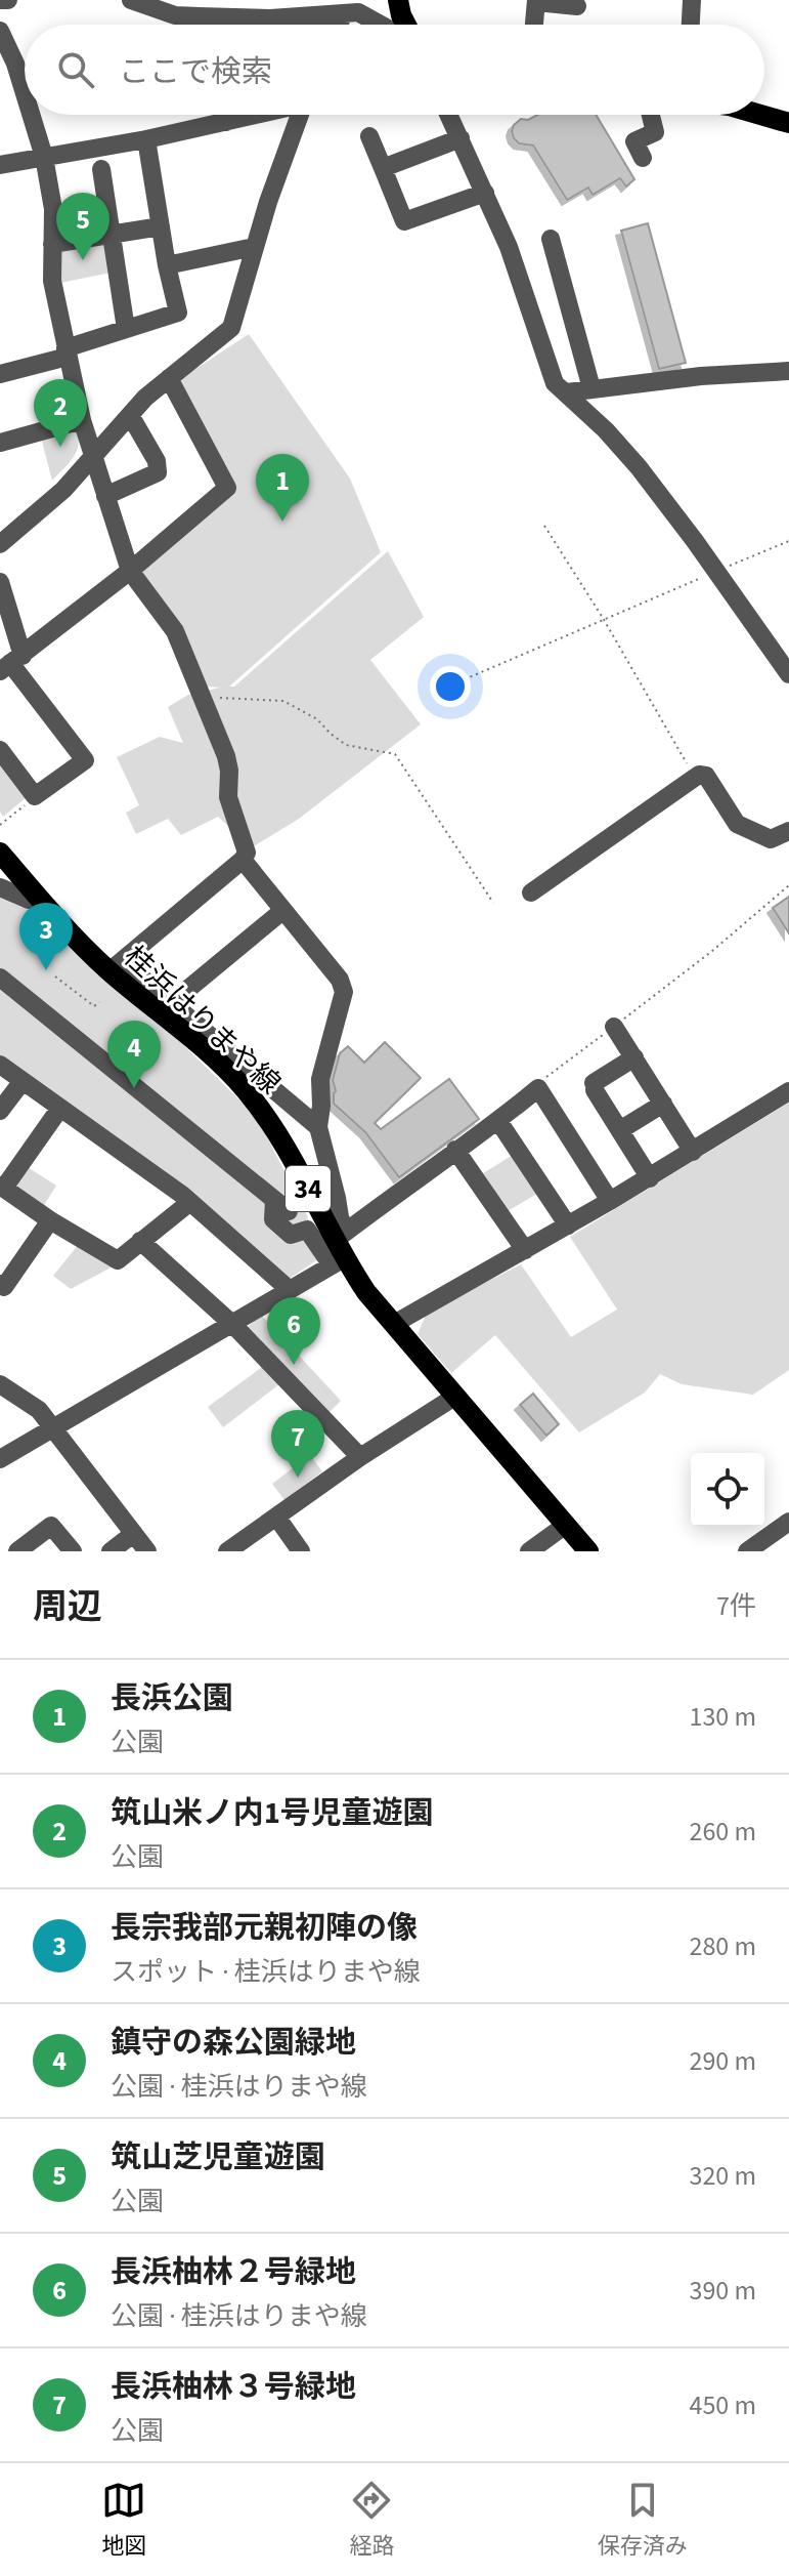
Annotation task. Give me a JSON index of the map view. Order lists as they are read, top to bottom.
{
  "streets": {
    "main road": ["桂浜はりまや線", "34"]
  },
  "page": {
    "search": "ここで検索",
    "pins": [
      "5",
      "2",
      "1",
      "3",
      "4",
      "6",
      "7"
    ],
    "heading": ["周辺", "7件"],
    "list": [
      {
        "mark": "1",
        "name": "長浜公園",
        "note": "公園",
        "value": "130 m"
      },
      {
        "mark": "2",
        "name": "筑山米ノ内1号児童遊園",
        "note": "公園",
        "value": "260 m"
      },
      {
        "mark": "3",
        "name": "長宗我部元親初陣の像",
        "note": "スポット · 桂浜はりまや線",
        "value": "280 m"
      },
      {
        "mark": "4",
        "name": "鎮守の森公園緑地",
        "note": "公園 · 桂浜はりまや線",
        "value": "290 m"
      },
      {
        "mark": "5",
        "name": "筑山芝児童遊園",
        "note": "公園",
        "value": "320 m"
      },
      {
        "mark": "6",
        "name": "長浜柚林２号緑地",
        "note": "公園 · 桂浜はりまや線",
        "value": "390 m"
      },
      {
        "mark": "7",
        "name": "長浜柚林３号緑地",
        "note": "公園",
        "value": "450 m"
      }
    ],
    "nav": ["地図", "経路", "保存済み"]
  }
}
